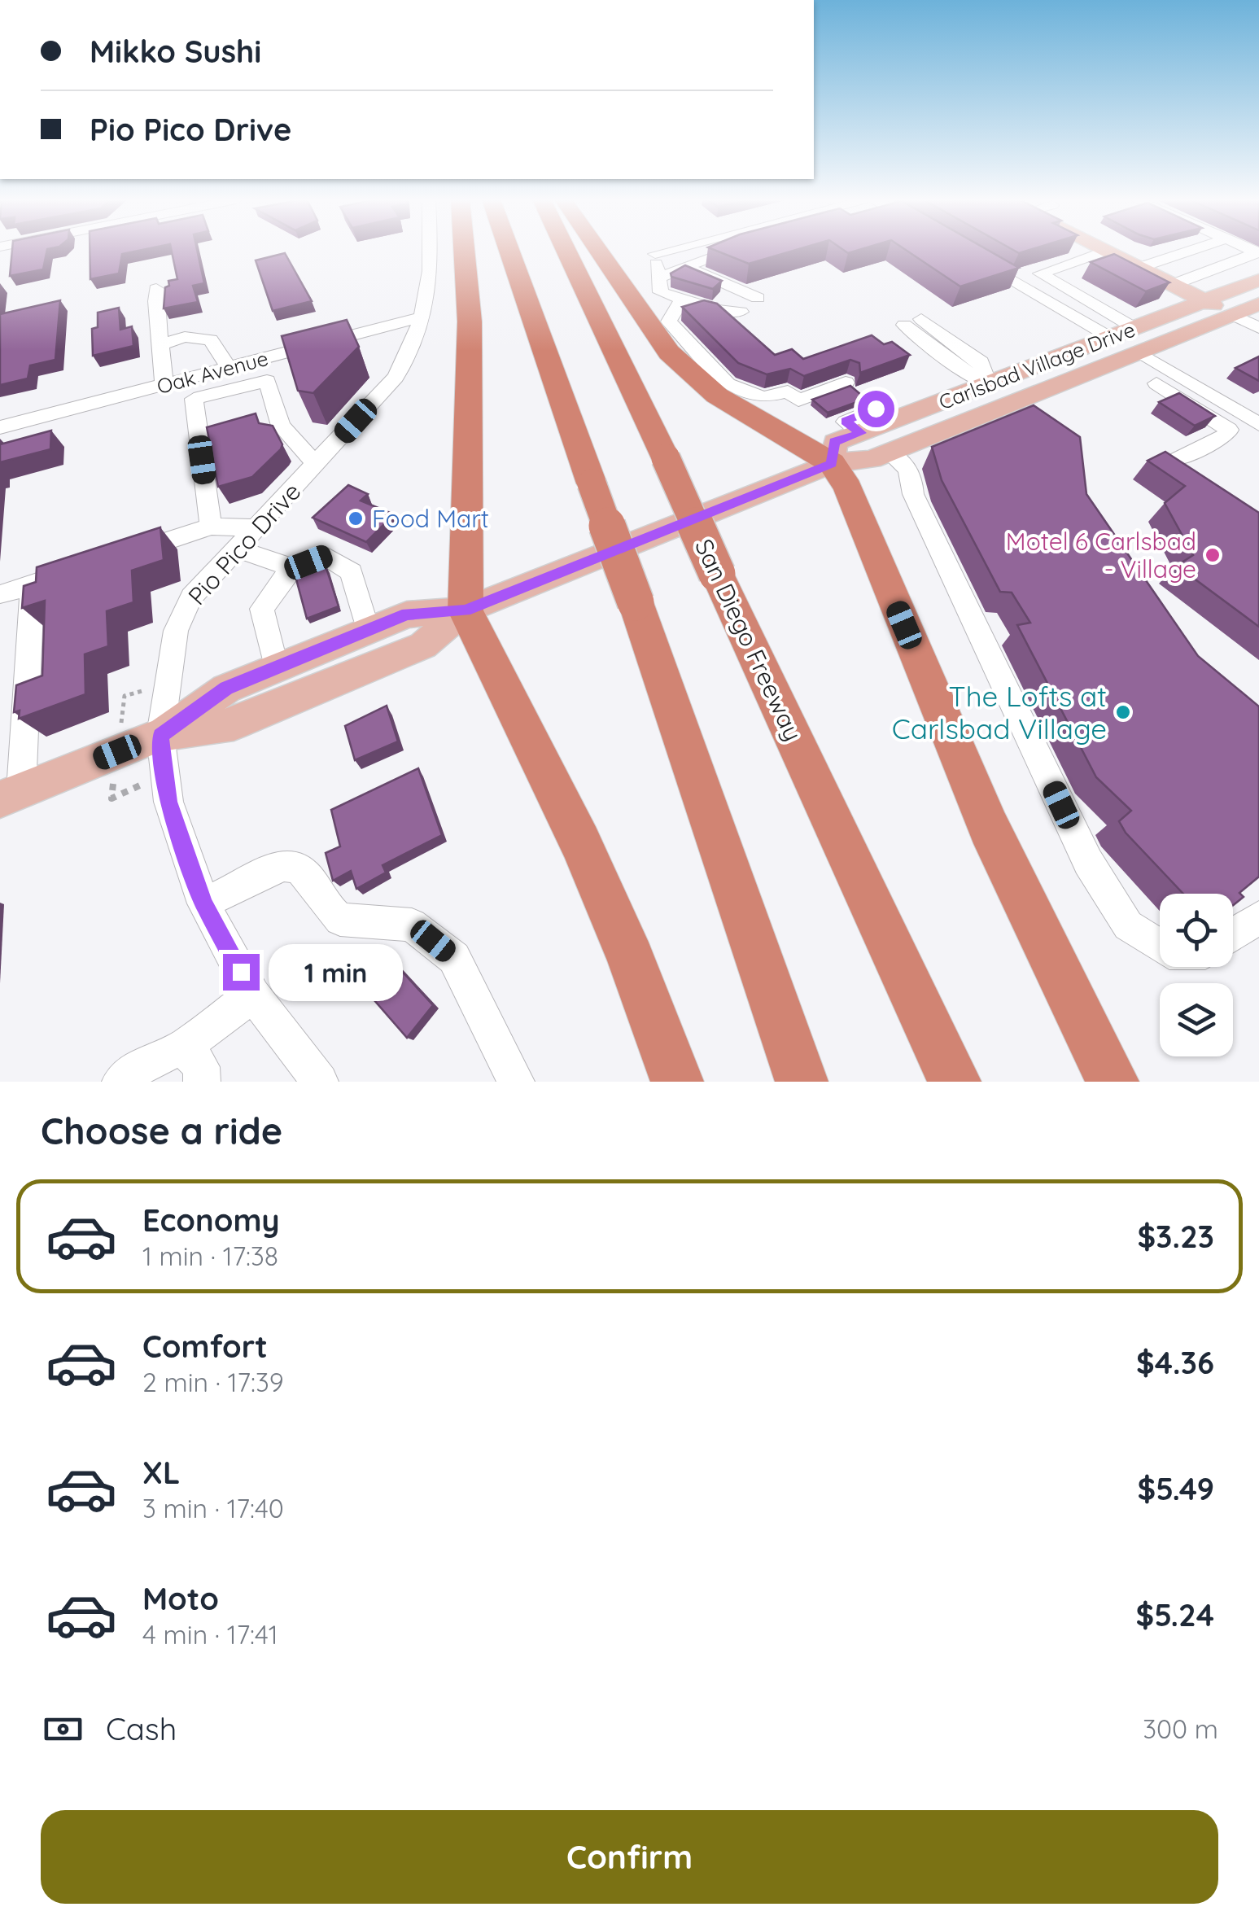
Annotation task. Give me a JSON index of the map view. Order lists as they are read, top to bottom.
{
  "streets": {
    "highway": ["San Diego Freeway"],
    "main road": ["Carlsbad Village Drive"],
    "street": ["Oak Avenue", "Pio Pico Drive"]
  },
  "crossings": [
    ["Carlsbad Village Drive", "Pio Pico Drive"],
    ["Oak Avenue", "Pio Pico Drive"]
  ],
  "places": ["Food Mart", "Motel 6 Carlsbad - Village", "The Lofts at Carlsbad Village"],
  "page": {
    "banner": ["Mikko Sushi", "Pio Pico Drive"],
    "bubble": "1 min",
    "heading": "Choose a ride",
    "list": [
      {
        "name": "Economy",
        "note": "1 min · 17:38",
        "value": "$3.23"
      },
      {
        "name": "Comfort",
        "note": "2 min · 17:39",
        "value": "$4.36"
      },
      {
        "name": "XL",
        "note": "3 min · 17:40",
        "value": "$5.49"
      },
      {
        "name": "Moto",
        "note": "4 min · 17:41",
        "value": "$5.24"
      }
    ],
    "pay": ["Cash", "300 m"],
    "buttons": "Confirm"
  }
}
